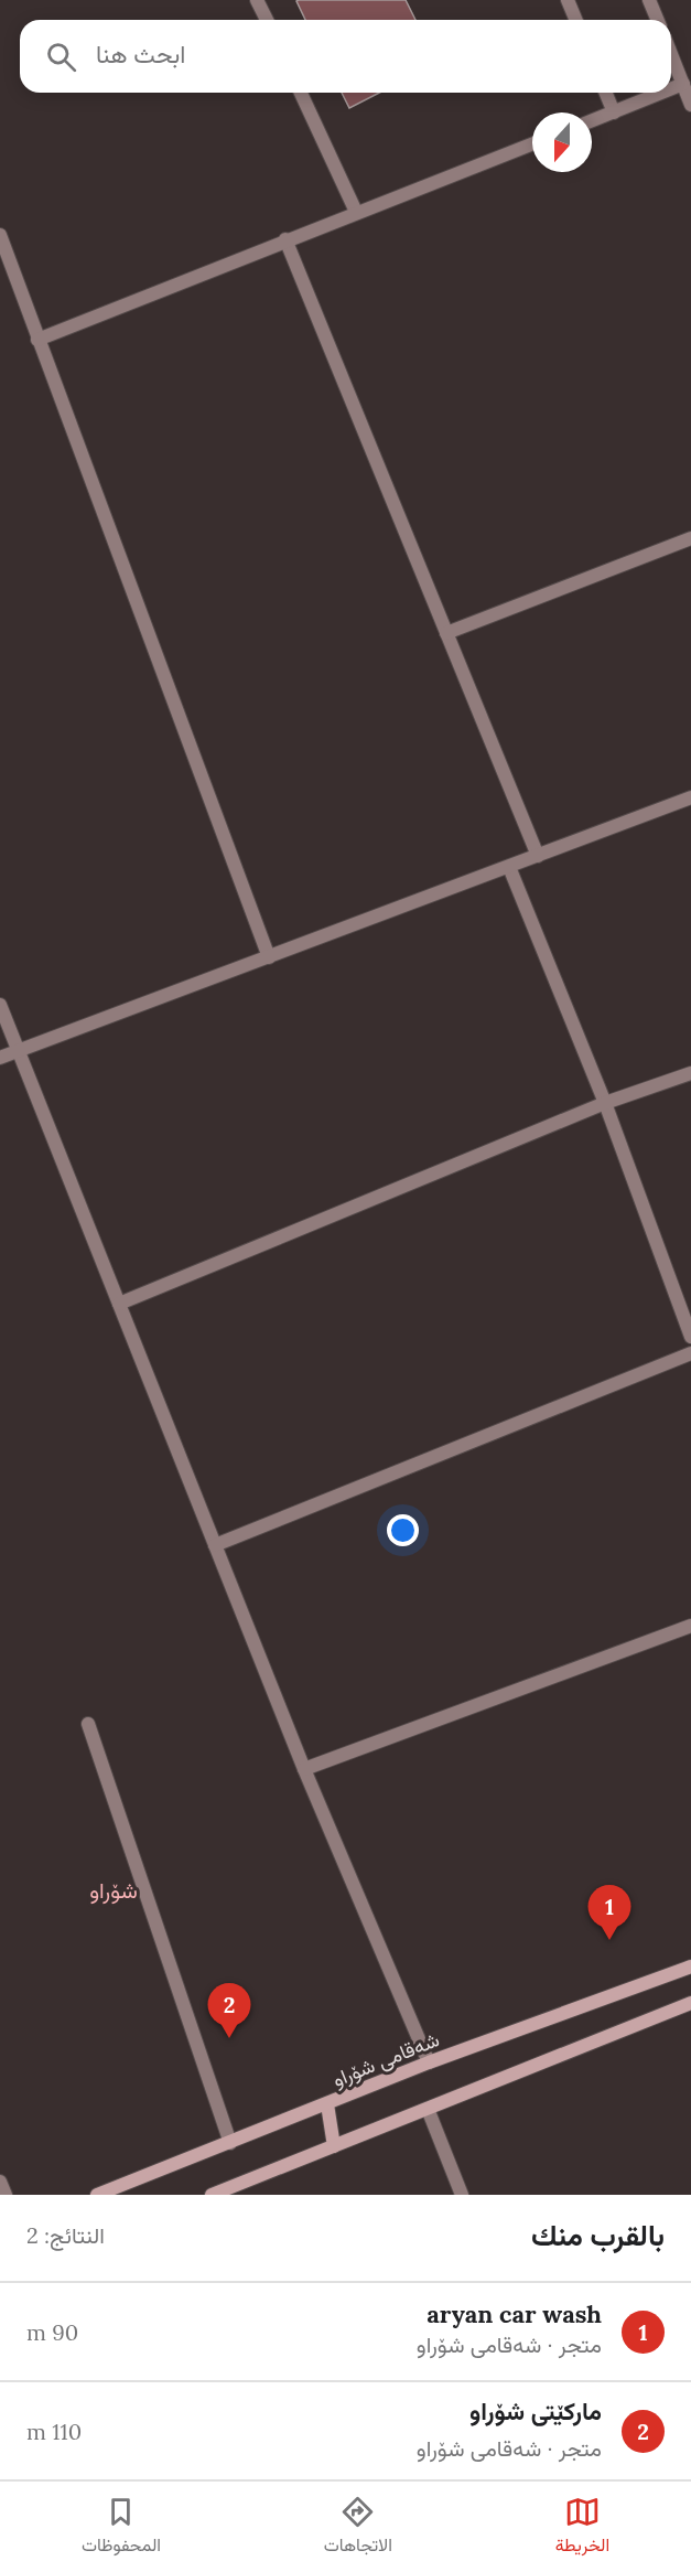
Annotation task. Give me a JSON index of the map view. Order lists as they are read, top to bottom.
{
  "streets": {
    "street": ["شەقامی شۆراو"]
  },
  "districts": ["شۆراو"],
  "north": "bottom",
  "page": {
    "search": "ابحث هنا",
    "pins": ["1", "2"],
    "heading": ["بالقرب منك", "النتائج: 2"],
    "list": [
      {
        "mark": "1",
        "name": "aryan car wash",
        "note": "متجر · شەقامی شۆراو",
        "value": "90 m"
      },
      {
        "mark": "2",
        "name": "مارکێتی شۆراو",
        "note": "متجر · شەقامی شۆراو",
        "value": "110 m"
      }
    ],
    "nav": ["الخريطة", "الاتجاهات", "المحفوظات"]
  }
}
